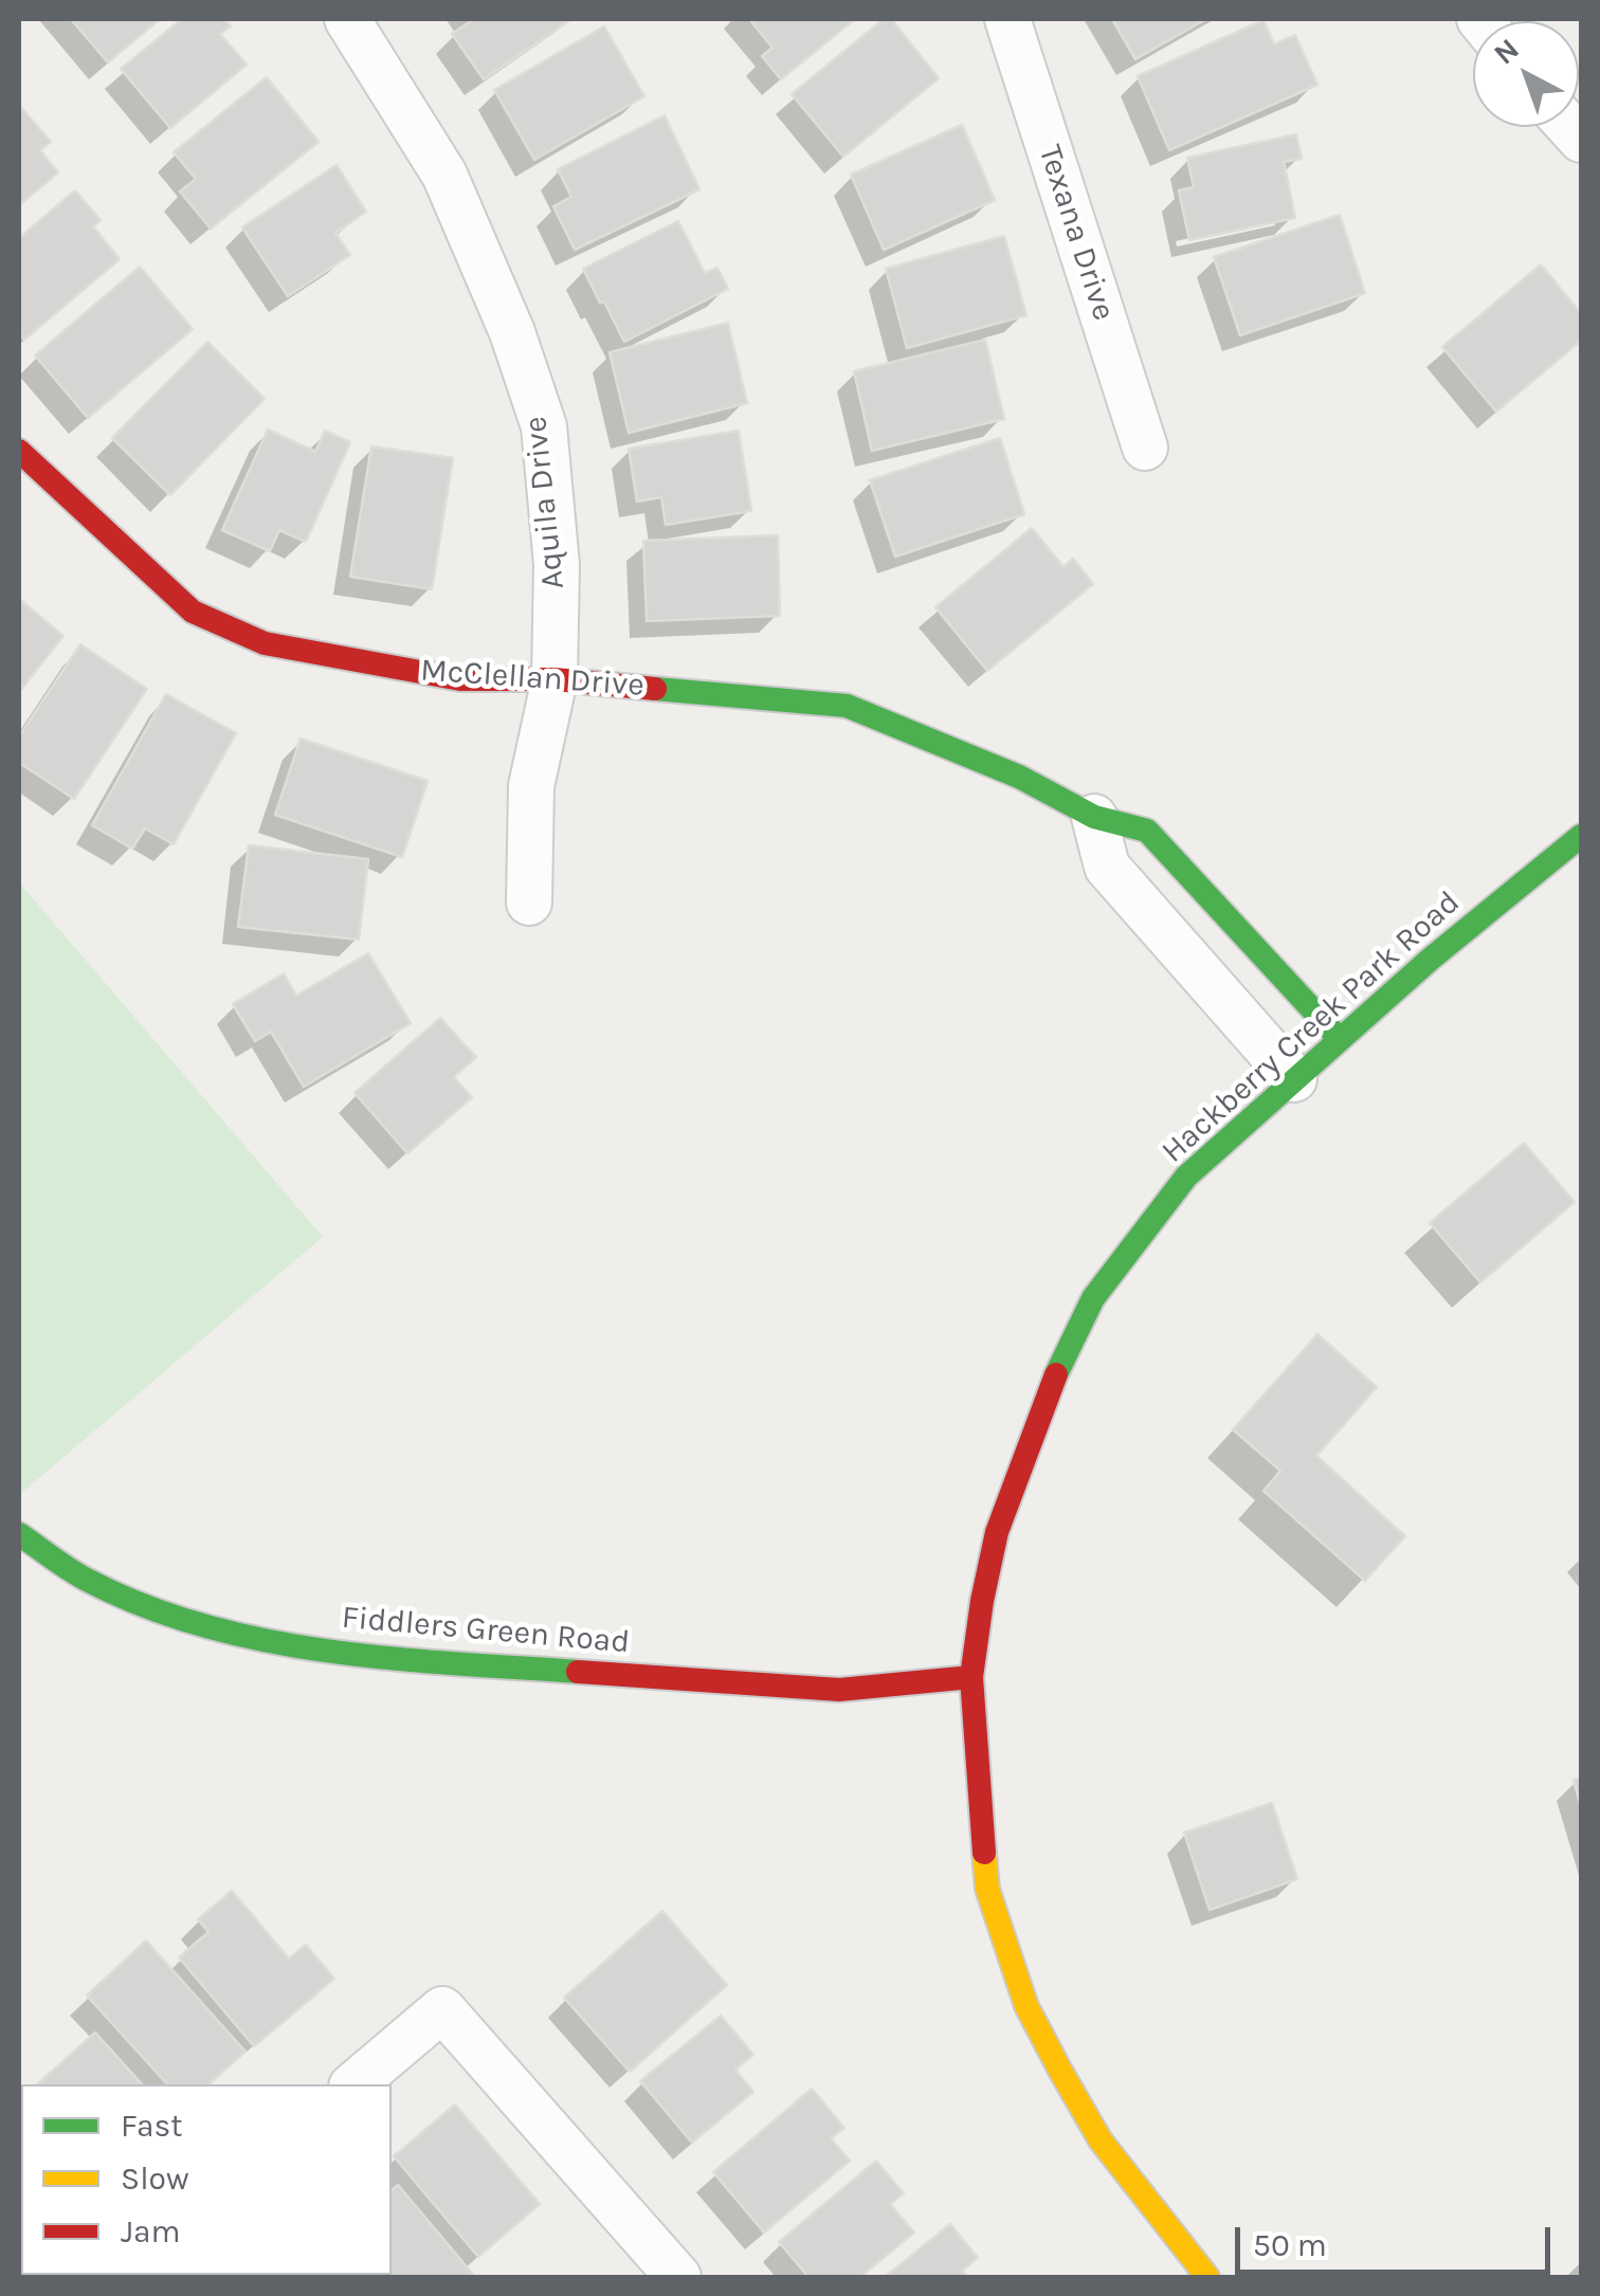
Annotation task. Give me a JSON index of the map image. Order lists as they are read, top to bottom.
{
  "streets": {
    "street": [
      "Texana Drive",
      "Aquila Drive",
      "McClellan Drive",
      "Hackberry Creek Park Road",
      "Fiddlers Green Road"
    ]
  },
  "crossings": [
    ["Aquila Drive", "McClellan Drive"],
    ["McClellan Drive", "Hackberry Creek Park Road"],
    ["Hackberry Creek Park Road", "Fiddlers Green Road"]
  ],
  "legend": ["Fast", "Slow", "Jam"],
  "scale_bar": "50 m",
  "north": "top left"
}
